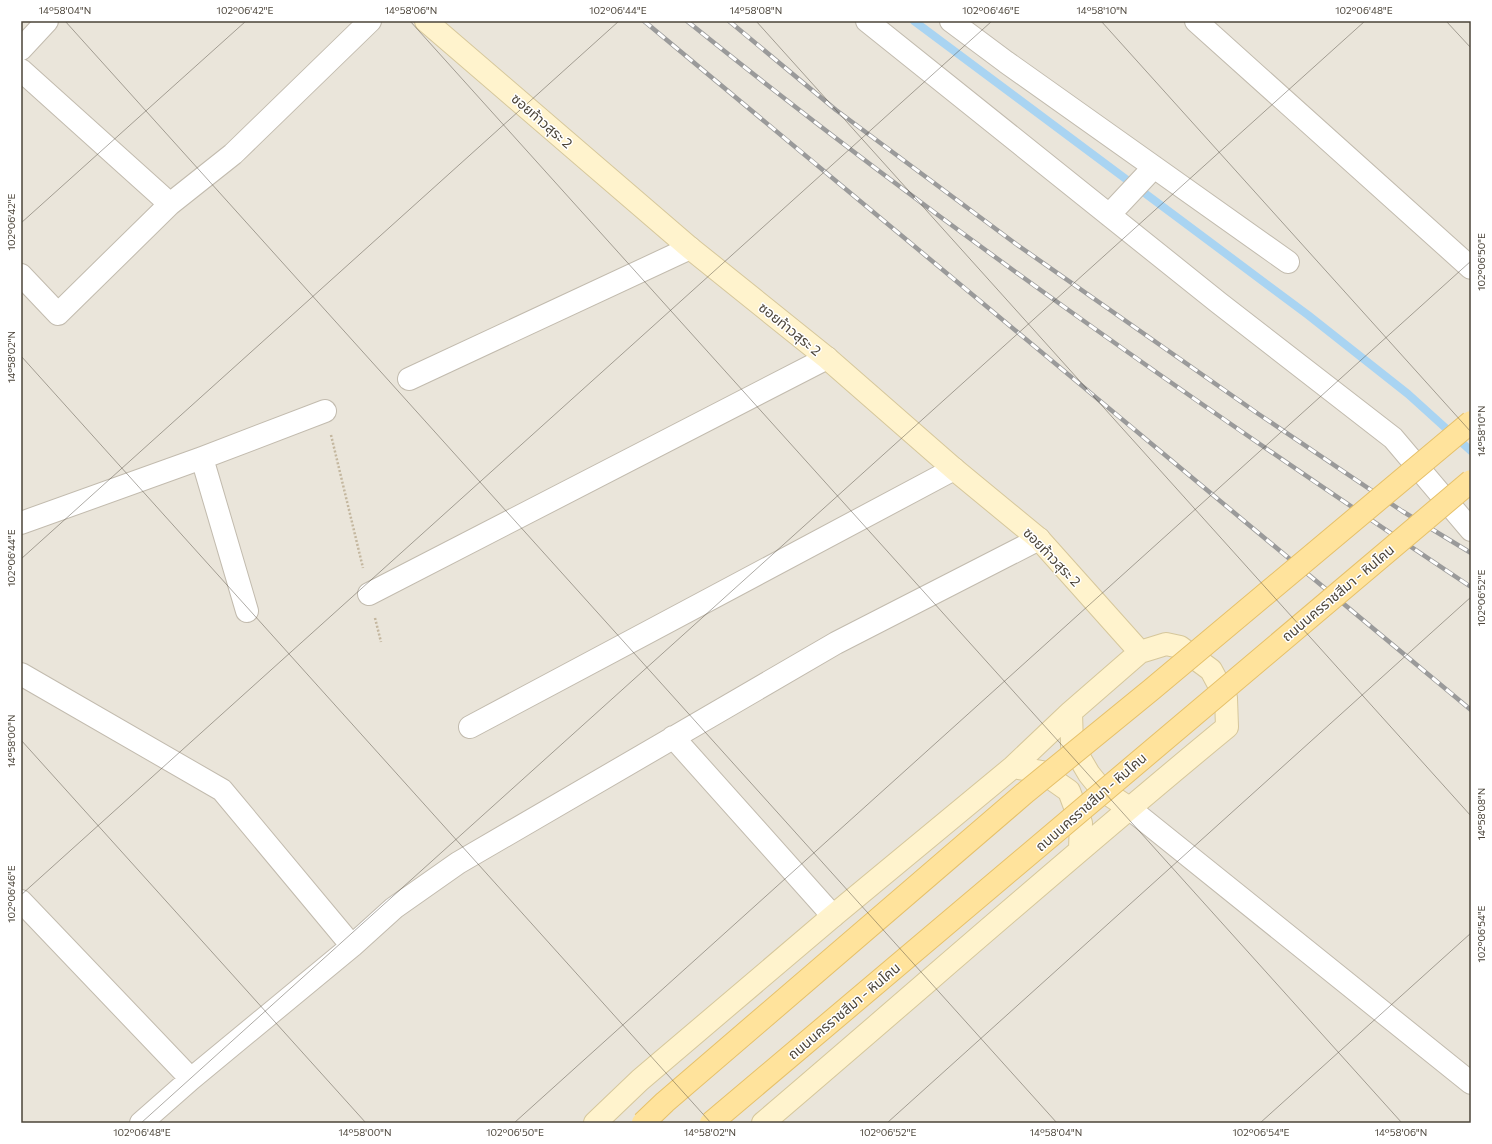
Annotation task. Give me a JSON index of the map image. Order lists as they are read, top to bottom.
{
  "streets": {
    "main road": ["ซอยท้าวสุระ 2", "ถนนนครราชสีมา - หินโคน"]
  },
  "coordinates": [
    "14°58'04\"N",
    "102°06'42\"E",
    "14°58'06\"N",
    "102°06'44\"E",
    "14°58'08\"N",
    "102°06'46\"E",
    "14°58'10\"N",
    "102°06'48\"E",
    "102°06'50\"E",
    "14°58'02\"N",
    "102°06'52\"E",
    "14°58'00\"N",
    "102°06'54\"E"
  ]
}
